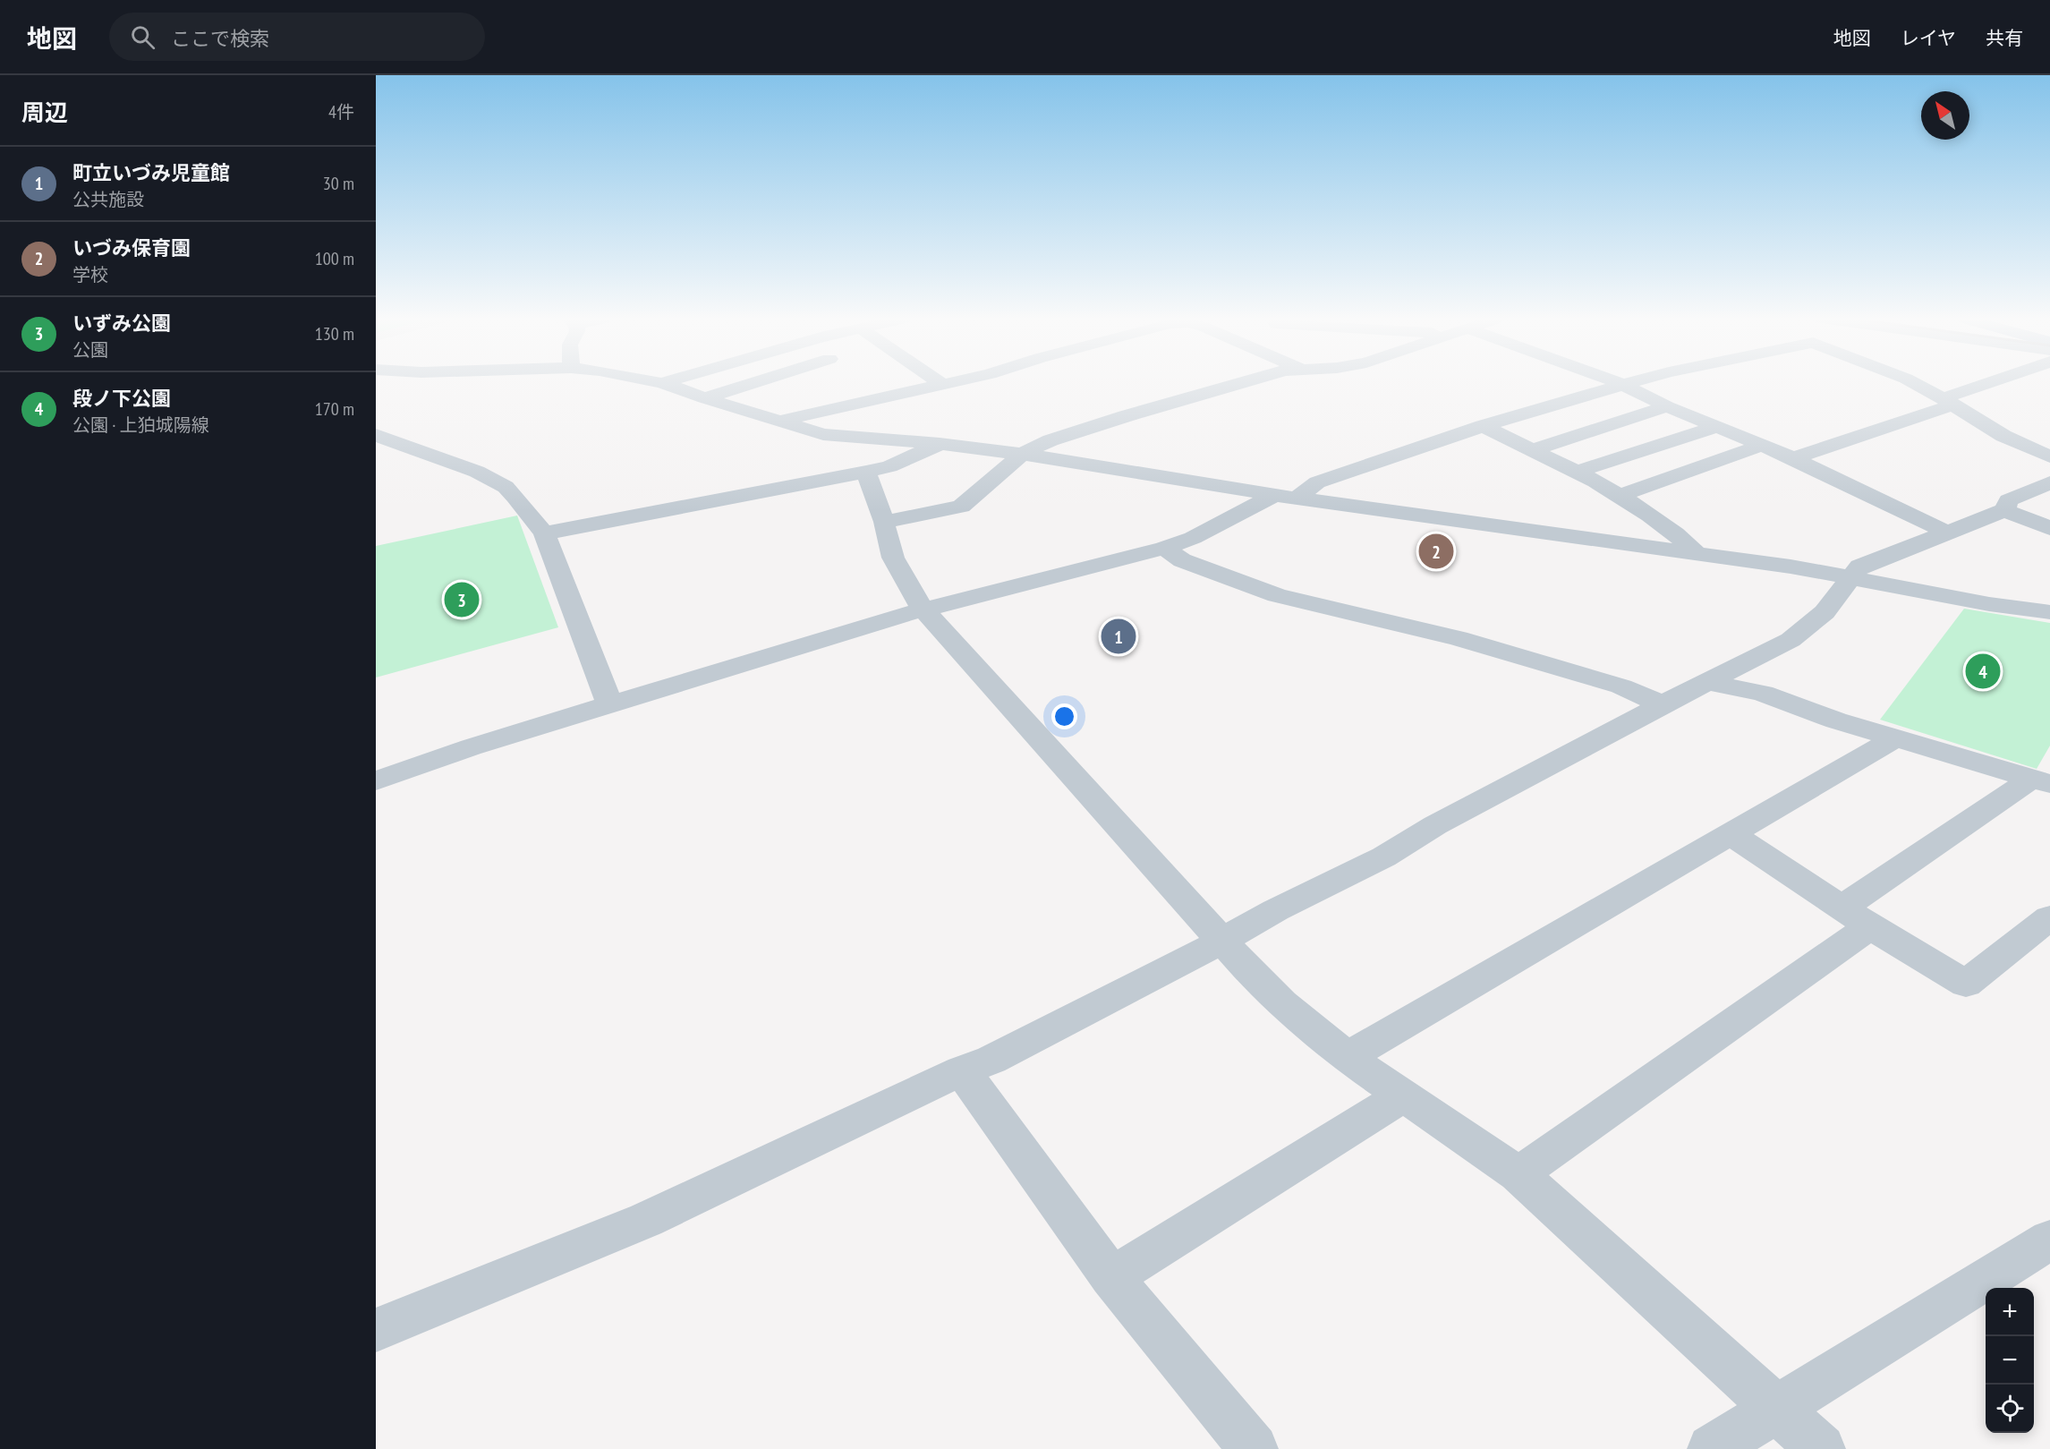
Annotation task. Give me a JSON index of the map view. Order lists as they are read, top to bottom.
{
  "north": "top left",
  "page": {
    "header": "地図",
    "search": "ここで検索",
    "nav": ["地図", "レイヤ", "共有"],
    "heading": ["周辺", "4件"],
    "list": [
      {
        "mark": "1",
        "name": "町立いづみ児童館",
        "note": "公共施設",
        "value": "30 m"
      },
      {
        "mark": "2",
        "name": "いづみ保育園",
        "note": "学校",
        "value": "100 m"
      },
      {
        "mark": "3",
        "name": "いずみ公園",
        "note": "公園",
        "value": "130 m"
      },
      {
        "mark": "4",
        "name": "段ノ下公園",
        "note": "公園 · 上狛城陽線",
        "value": "170 m"
      }
    ],
    "pins": [
      "2",
      "3",
      "1",
      "4"
    ],
    "map_buttons": ["+", "−"]
  }
}
